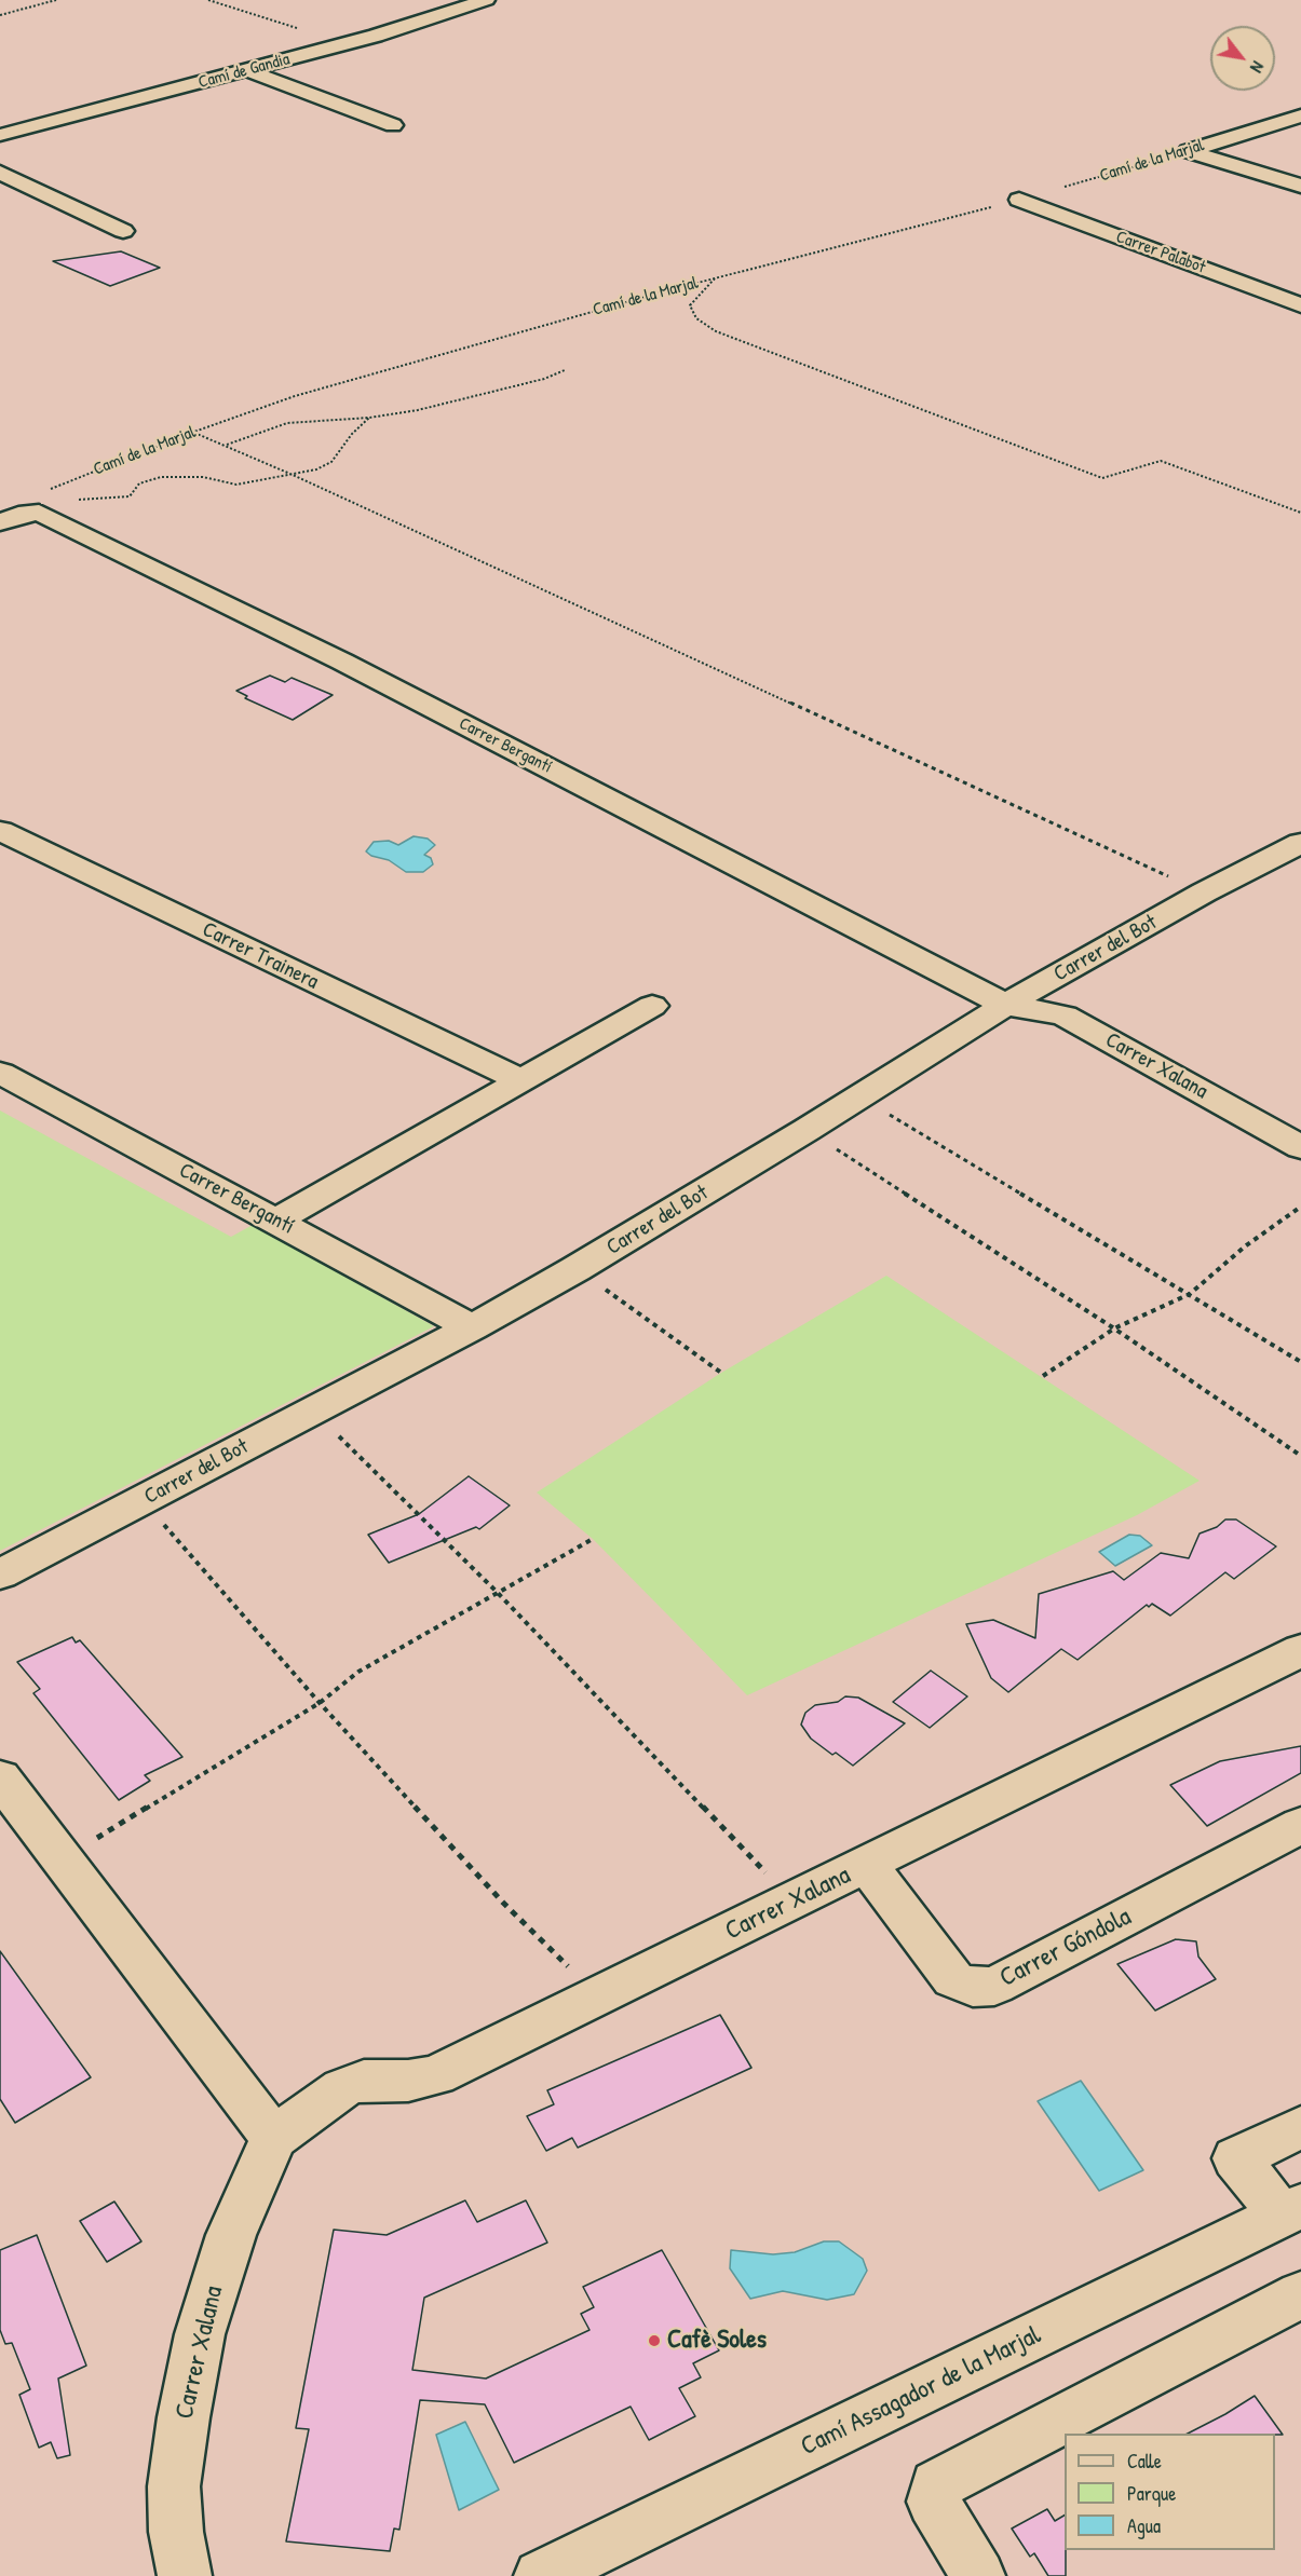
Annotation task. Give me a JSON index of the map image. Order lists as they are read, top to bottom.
{
  "streets": {
    "street": [
      "Camí de Gandia",
      "Camí de la Marjal",
      "Carrer Palabot",
      "Carrer Bergantí",
      "Carrer del Bot",
      "Carrer Trainera",
      "Carrer Xalana",
      "Carrer Góndola",
      "Camí Assagador de la Marjal"
    ]
  },
  "crossings": [
    ["Camí de la Marjal", "Carrer Palabot"],
    ["Camí de la Marjal", "Carrer Bergantí"],
    ["Carrer Bergantí", "Carrer del Bot"],
    ["Carrer Bergantí", "Carrer Xalana"],
    ["Carrer del Bot", "Carrer Xalana"],
    ["Carrer Xalana", "Carrer Góndola"]
  ],
  "places": ["Cafè Soles"],
  "legend": ["Calle", "Parque", "Agua"],
  "north": "bottom right"
}
